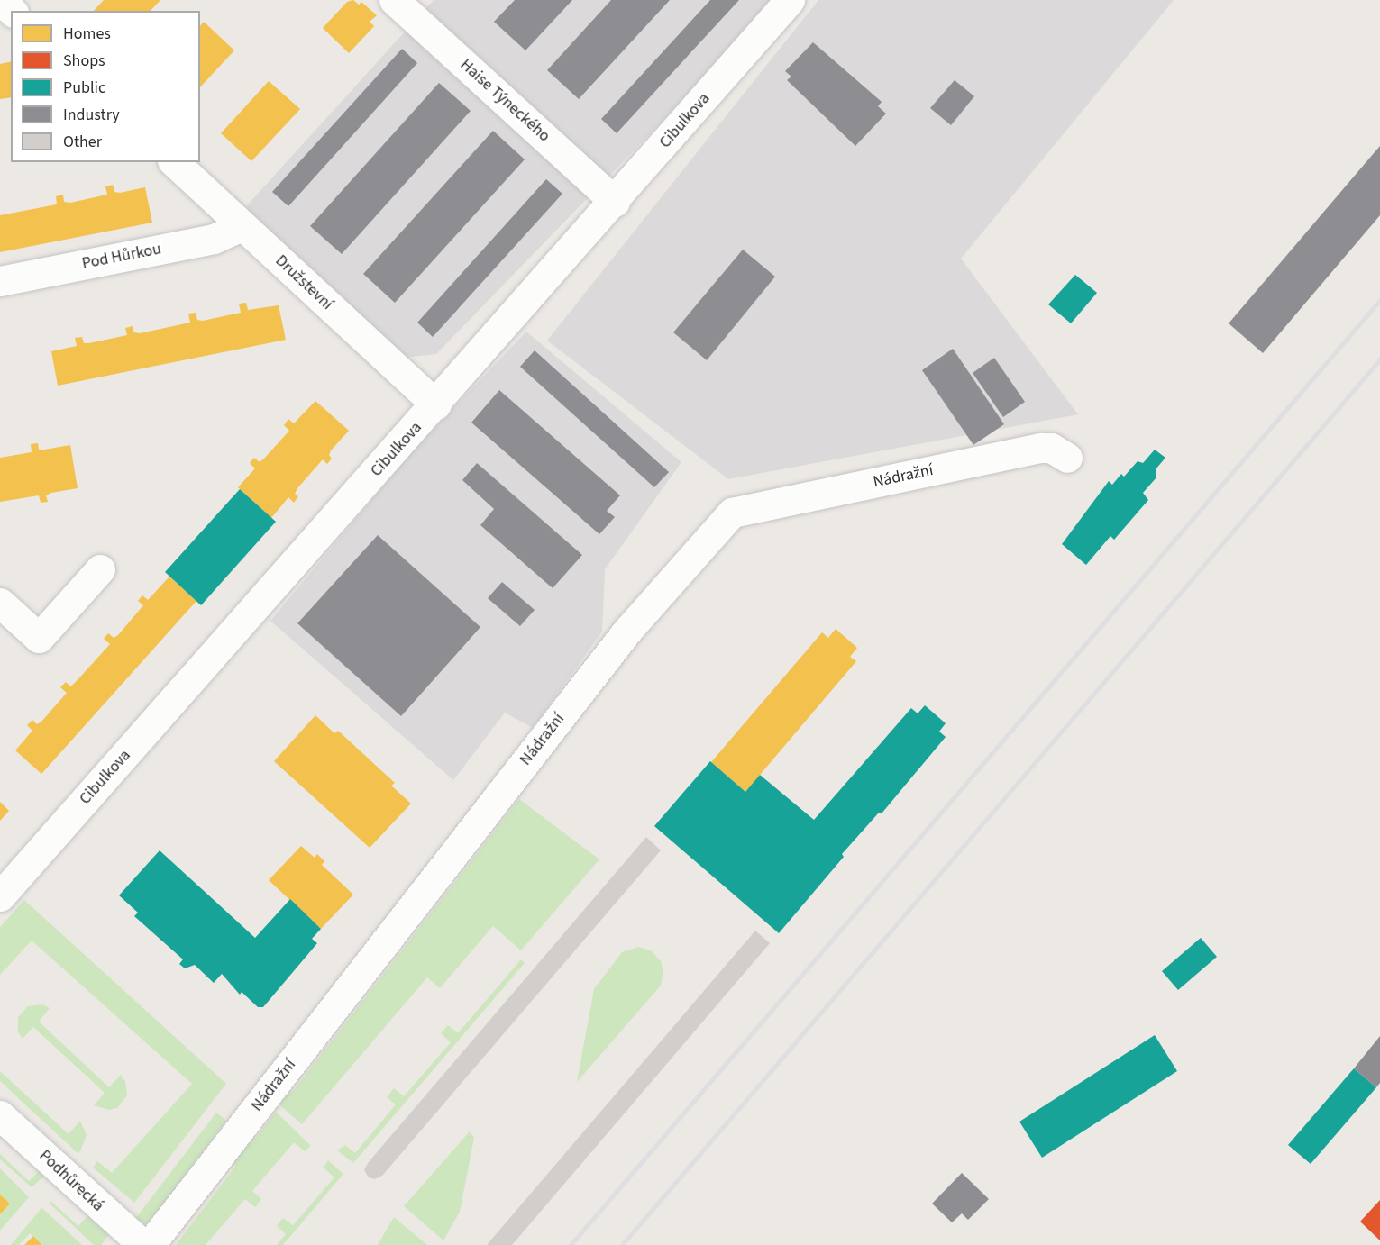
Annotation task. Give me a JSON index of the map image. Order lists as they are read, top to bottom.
{
  "streets": {
    "street": [
      "Haise Týneckého",
      "Cibulkova",
      "Pod Hůrkou",
      "Družstevní",
      "Nádražní",
      "Podhůrecká"
    ]
  },
  "crossings": [
    ["Haise Týneckého", "Cibulkova"],
    ["Cibulkova", "Družstevní"],
    ["Pod Hůrkou", "Družstevní"]
  ],
  "legend": [
    "Homes",
    "Shops",
    "Public",
    "Industry",
    "Other"
  ]
}
